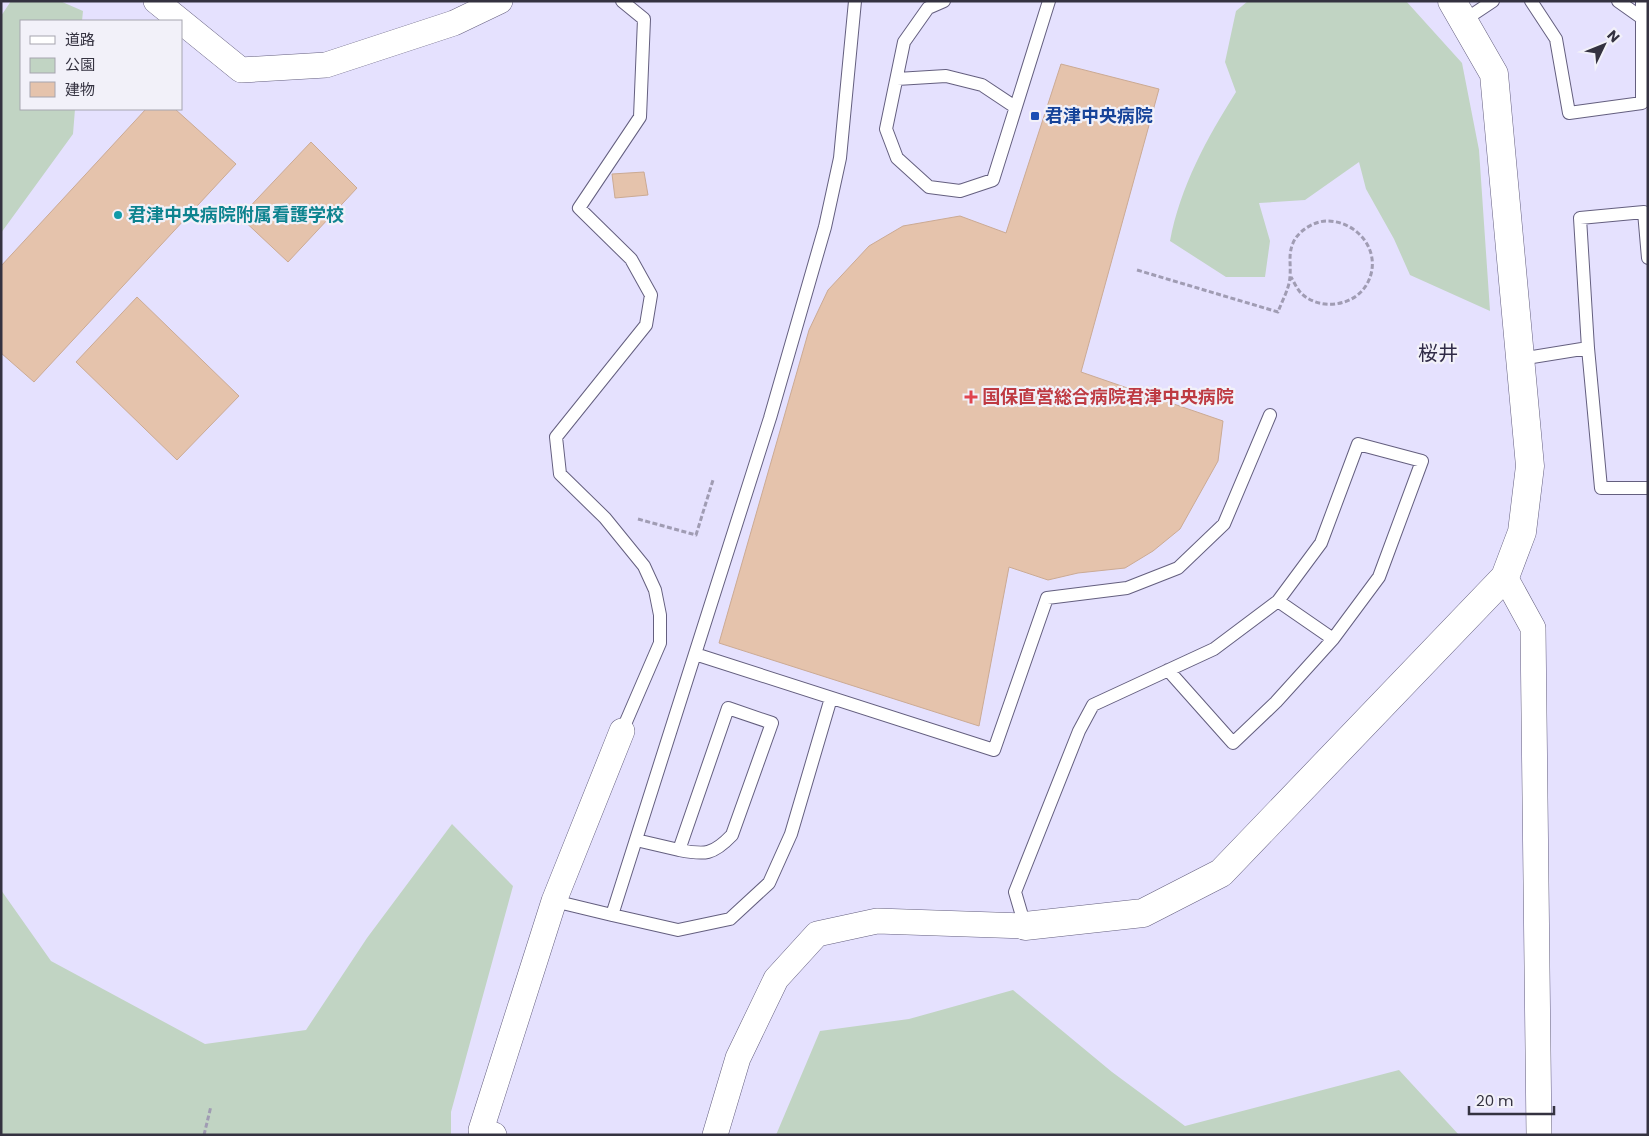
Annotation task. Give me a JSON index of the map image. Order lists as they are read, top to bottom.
{
  "districts": ["桜井"],
  "places": {
    "transit": ["君津中央病院"],
    "other": ["君津中央病院附属看護学校"],
    "health": ["国保直営総合病院君津中央病院"]
  },
  "legend": ["道路", "公園", "建物"],
  "scale_bar": "20 m",
  "north": "top right"
}
